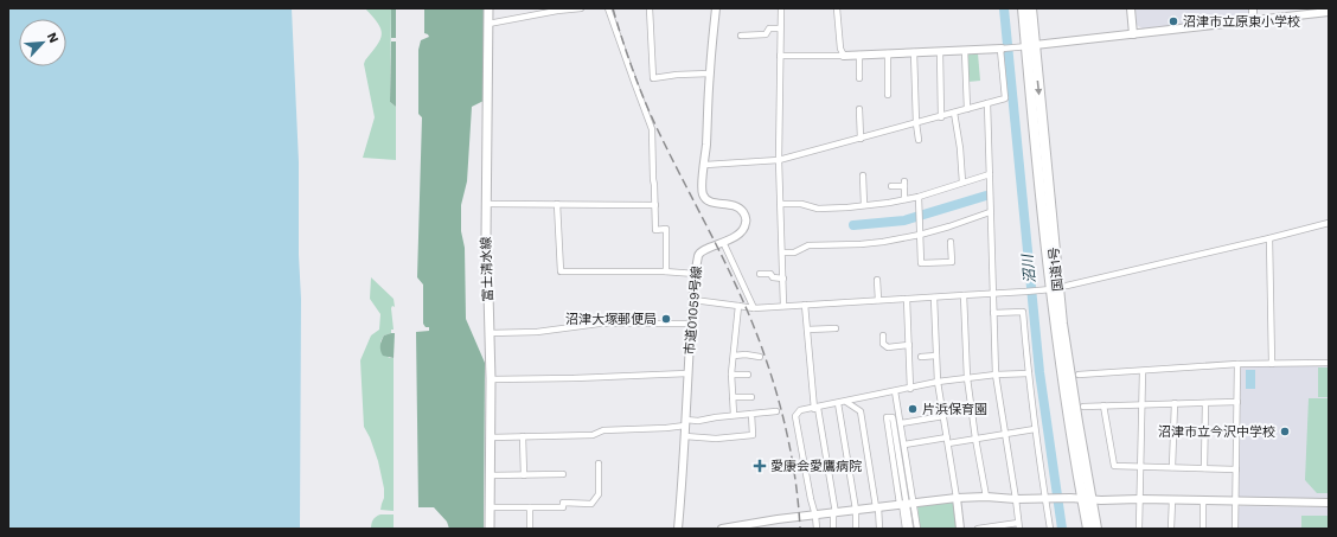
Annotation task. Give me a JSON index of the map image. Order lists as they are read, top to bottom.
{
  "streets": {
    "highway": ["国道1号"],
    "main road": ["富士清水線"],
    "street": ["市道01059号線"]
  },
  "water": ["沼川"],
  "places": {
    "other": [
      "沼津市立原東小学校",
      "沼津大塚郵便局",
      "片浜保育園",
      "沼津市立今沢中学校"
    ],
    "health": ["愛康会愛鷹病院"]
  },
  "north": "top right"
}
